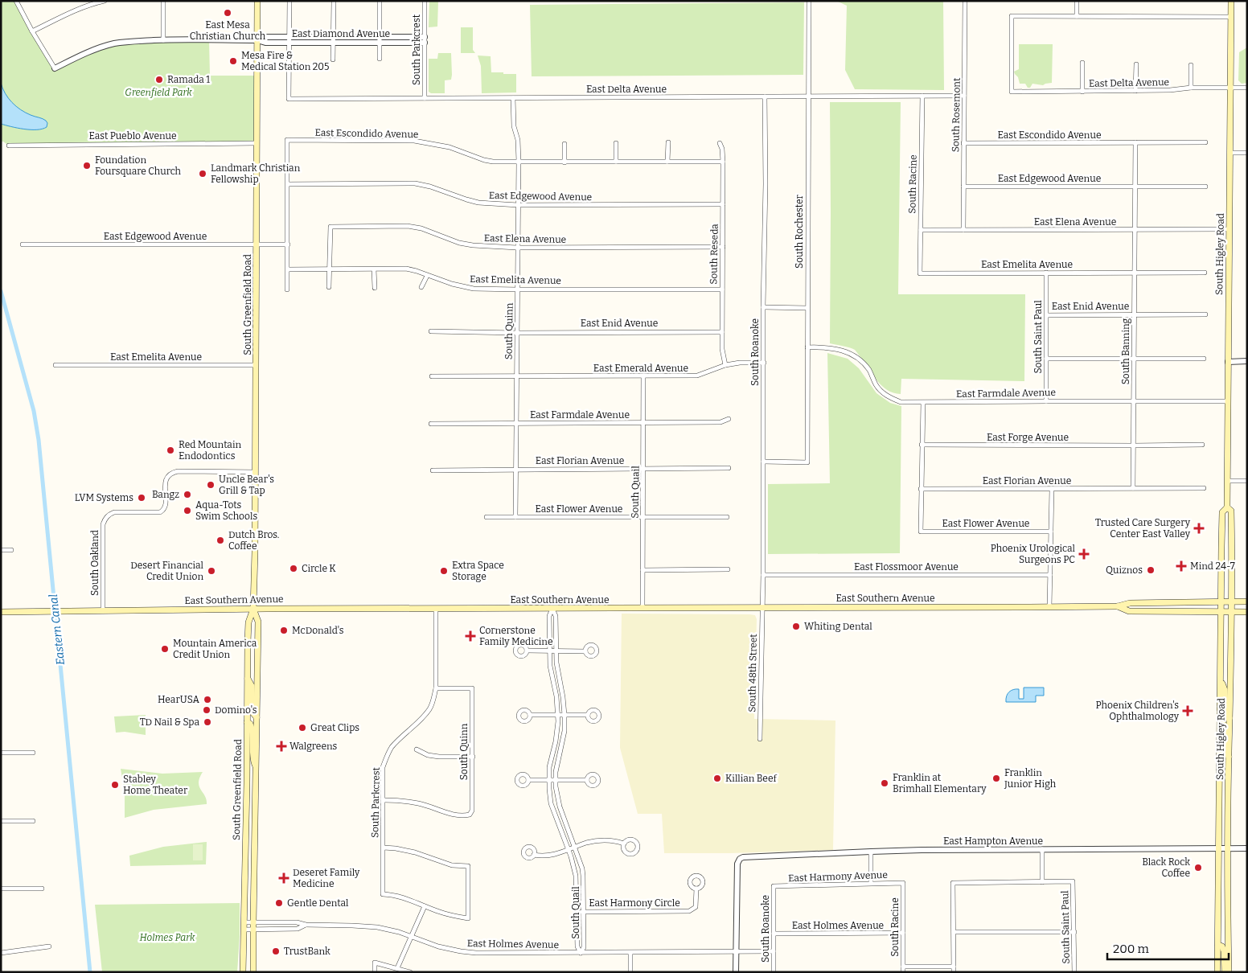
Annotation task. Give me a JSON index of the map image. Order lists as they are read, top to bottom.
{
  "streets": {
    "main road": ["South Higley Road", "South Greenfield Road", "East Southern Avenue"],
    "street": [
      "East Diamond Avenue",
      "South Parkcrest",
      "East Delta Avenue",
      "South Rosemont",
      "East Escondido Avenue",
      "East Pueblo Avenue",
      "East Edgewood Avenue",
      "South Racine",
      "East Elena Avenue",
      "South Rochester",
      "South Reseda",
      "East Emelita Avenue",
      "East Enid Avenue",
      "South Quinn",
      "South Saint Paul",
      "South Banning",
      "South Roanoke",
      "East Emerald Avenue",
      "East Farmdale Avenue",
      "East Forge Avenue",
      "East Florian Avenue",
      "South Quail",
      "East Flower Avenue",
      "South Oakland",
      "East Flossmoor Avenue",
      "South 48th Street",
      "East Hampton Avenue",
      "East Harmony Avenue",
      "East Harmony Circle",
      "East Holmes Avenue"
    ]
  },
  "crossings": [
    ["East Diamond Avenue", "South Parkcrest"],
    ["East Diamond Avenue", "East Delta Avenue"],
    ["East Diamond Avenue", "South Greenfield Road"],
    ["South Parkcrest", "East Delta Avenue"],
    ["South Parkcrest", "South Quinn"],
    ["South Parkcrest", "East Southern Avenue"],
    ["East Delta Avenue", "South Rosemont"],
    ["East Delta Avenue", "South Racine"],
    ["East Delta Avenue", "South Rochester"],
    ["East Delta Avenue", "South Higley Road"],
    ["East Delta Avenue", "South Quinn"],
    ["East Delta Avenue", "South Roanoke"],
    ["South Rosemont", "East Escondido Avenue"],
    ["South Rosemont", "East Edgewood Avenue"],
    ["South Rosemont", "East Elena Avenue"],
    ["East Escondido Avenue", "East Edgewood Avenue"],
    ["East Escondido Avenue", "South Reseda"],
    ["East Escondido Avenue", "South Quinn"],
    ["East Escondido Avenue", "South Banning"],
    ["East Pueblo Avenue", "South Greenfield Road"],
    ["East Edgewood Avenue", "South Reseda"],
    ["East Edgewood Avenue", "South Greenfield Road"],
    ["East Edgewood Avenue", "South Quinn"],
    ["East Edgewood Avenue", "South Banning"],
    ["South Racine", "East Elena Avenue"],
    ["South Racine", "East Emelita Avenue"],
    ["South Racine", "East Harmony Avenue"],
    ["South Racine", "East Holmes Avenue"],
    ["East Elena Avenue", "South Reseda"],
    ["East Elena Avenue", "South Higley Road"],
    ["East Elena Avenue", "East Emelita Avenue"],
    ["East Elena Avenue", "South Quinn"],
    ["East Elena Avenue", "South Banning"],
    ["South Rochester", "South Roanoke"],
    ["South Rochester", "East Farmdale Avenue"],
    ["South Reseda", "East Emelita Avenue"],
    ["South Reseda", "East Enid Avenue"],
    ["South Reseda", "East Emerald Avenue"],
    ["South Higley Road", "East Farmdale Avenue"],
    ["South Higley Road", "East Southern Avenue"],
    ["South Higley Road", "East Hampton Avenue"],
    ["East Emelita Avenue", "South Greenfield Road"],
    ["East Emelita Avenue", "South Quinn"],
    ["East Emelita Avenue", "South Saint Paul"],
    ["East Emelita Avenue", "South Banning"],
    ["South Greenfield Road", "South Oakland"],
    ["South Greenfield Road", "East Southern Avenue"],
    ["South Greenfield Road", "East Holmes Avenue"],
    ["East Enid Avenue", "South Quinn"],
    ["East Enid Avenue", "South Saint Paul"],
    ["East Enid Avenue", "South Banning"],
    ["South Quinn", "East Emerald Avenue"],
    ["South Quinn", "East Farmdale Avenue"],
    ["South Quinn", "East Florian Avenue"],
    ["South Quinn", "East Flower Avenue"],
    ["South Saint Paul", "East Farmdale Avenue"],
    ["South Banning", "East Farmdale Avenue"],
    ["South Banning", "East Forge Avenue"],
    ["South Banning", "East Florian Avenue"],
    ["South Roanoke", "East Emerald Avenue"],
    ["South Roanoke", "East Flossmoor Avenue"],
    ["South Roanoke", "East Southern Avenue"],
    ["South Roanoke", "South 48th Street"],
    ["South Roanoke", "East Harmony Avenue"],
    ["South Roanoke", "East Holmes Avenue"],
    ["East Emerald Avenue", "South Quail"],
    ["East Farmdale Avenue", "South Quail"],
    ["East Florian Avenue", "South Quail"],
    ["East Florian Avenue", "East Flower Avenue"],
    ["South Quail", "East Flower Avenue"],
    ["South Quail", "East Southern Avenue"],
    ["South Quail", "East Harmony Circle"],
    ["South Quail", "East Holmes Avenue"],
    ["South Oakland", "East Southern Avenue"],
    ["East Southern Avenue", "South 48th Street"],
    ["East Hampton Avenue", "East Holmes Avenue"]
  ],
  "water": ["Eastern Canal"],
  "parks": ["Greenfield Park", "Holmes Park"],
  "places": {
    "other": [
      "East Mesa Christian Church",
      "Mesa Fire & Medical Station 205",
      "Ramada 1",
      "Foundation Foursquare Church",
      "Landmark Christian Fellowship",
      "Red Mountain Endodontics",
      "Uncle Bear's Grill & Tap",
      "Bangz",
      "LVM Systems",
      "Aqua-Tots Swim Schools",
      "Dutch Bros. Coffee",
      "Circle K",
      "Quiznos",
      "Desert Financial Credit Union",
      "Extra Space Storage",
      "Whiting Dental",
      "McDonald's",
      "Mountain America Credit Union",
      "HearUSA",
      "Domino's",
      "TD Nail & Spa",
      "Great Clips",
      "Killian Beef",
      "Franklin Junior High",
      "Franklin at Brimhall Elementary",
      "Stabley Home Theater",
      "Black Rock Coffee",
      "Gentle Dental",
      "TrustBank"
    ],
    "health": [
      "Trusted Care Surgery Center East Valley",
      "Phoenix Urological Surgeons PC",
      "Mind 24-7",
      "Cornerstone Family Medicine",
      "Phoenix Children's Ophthalmology",
      "Walgreens",
      "Deseret Family Medicine"
    ]
  },
  "scale_bar": "200 m"
}
